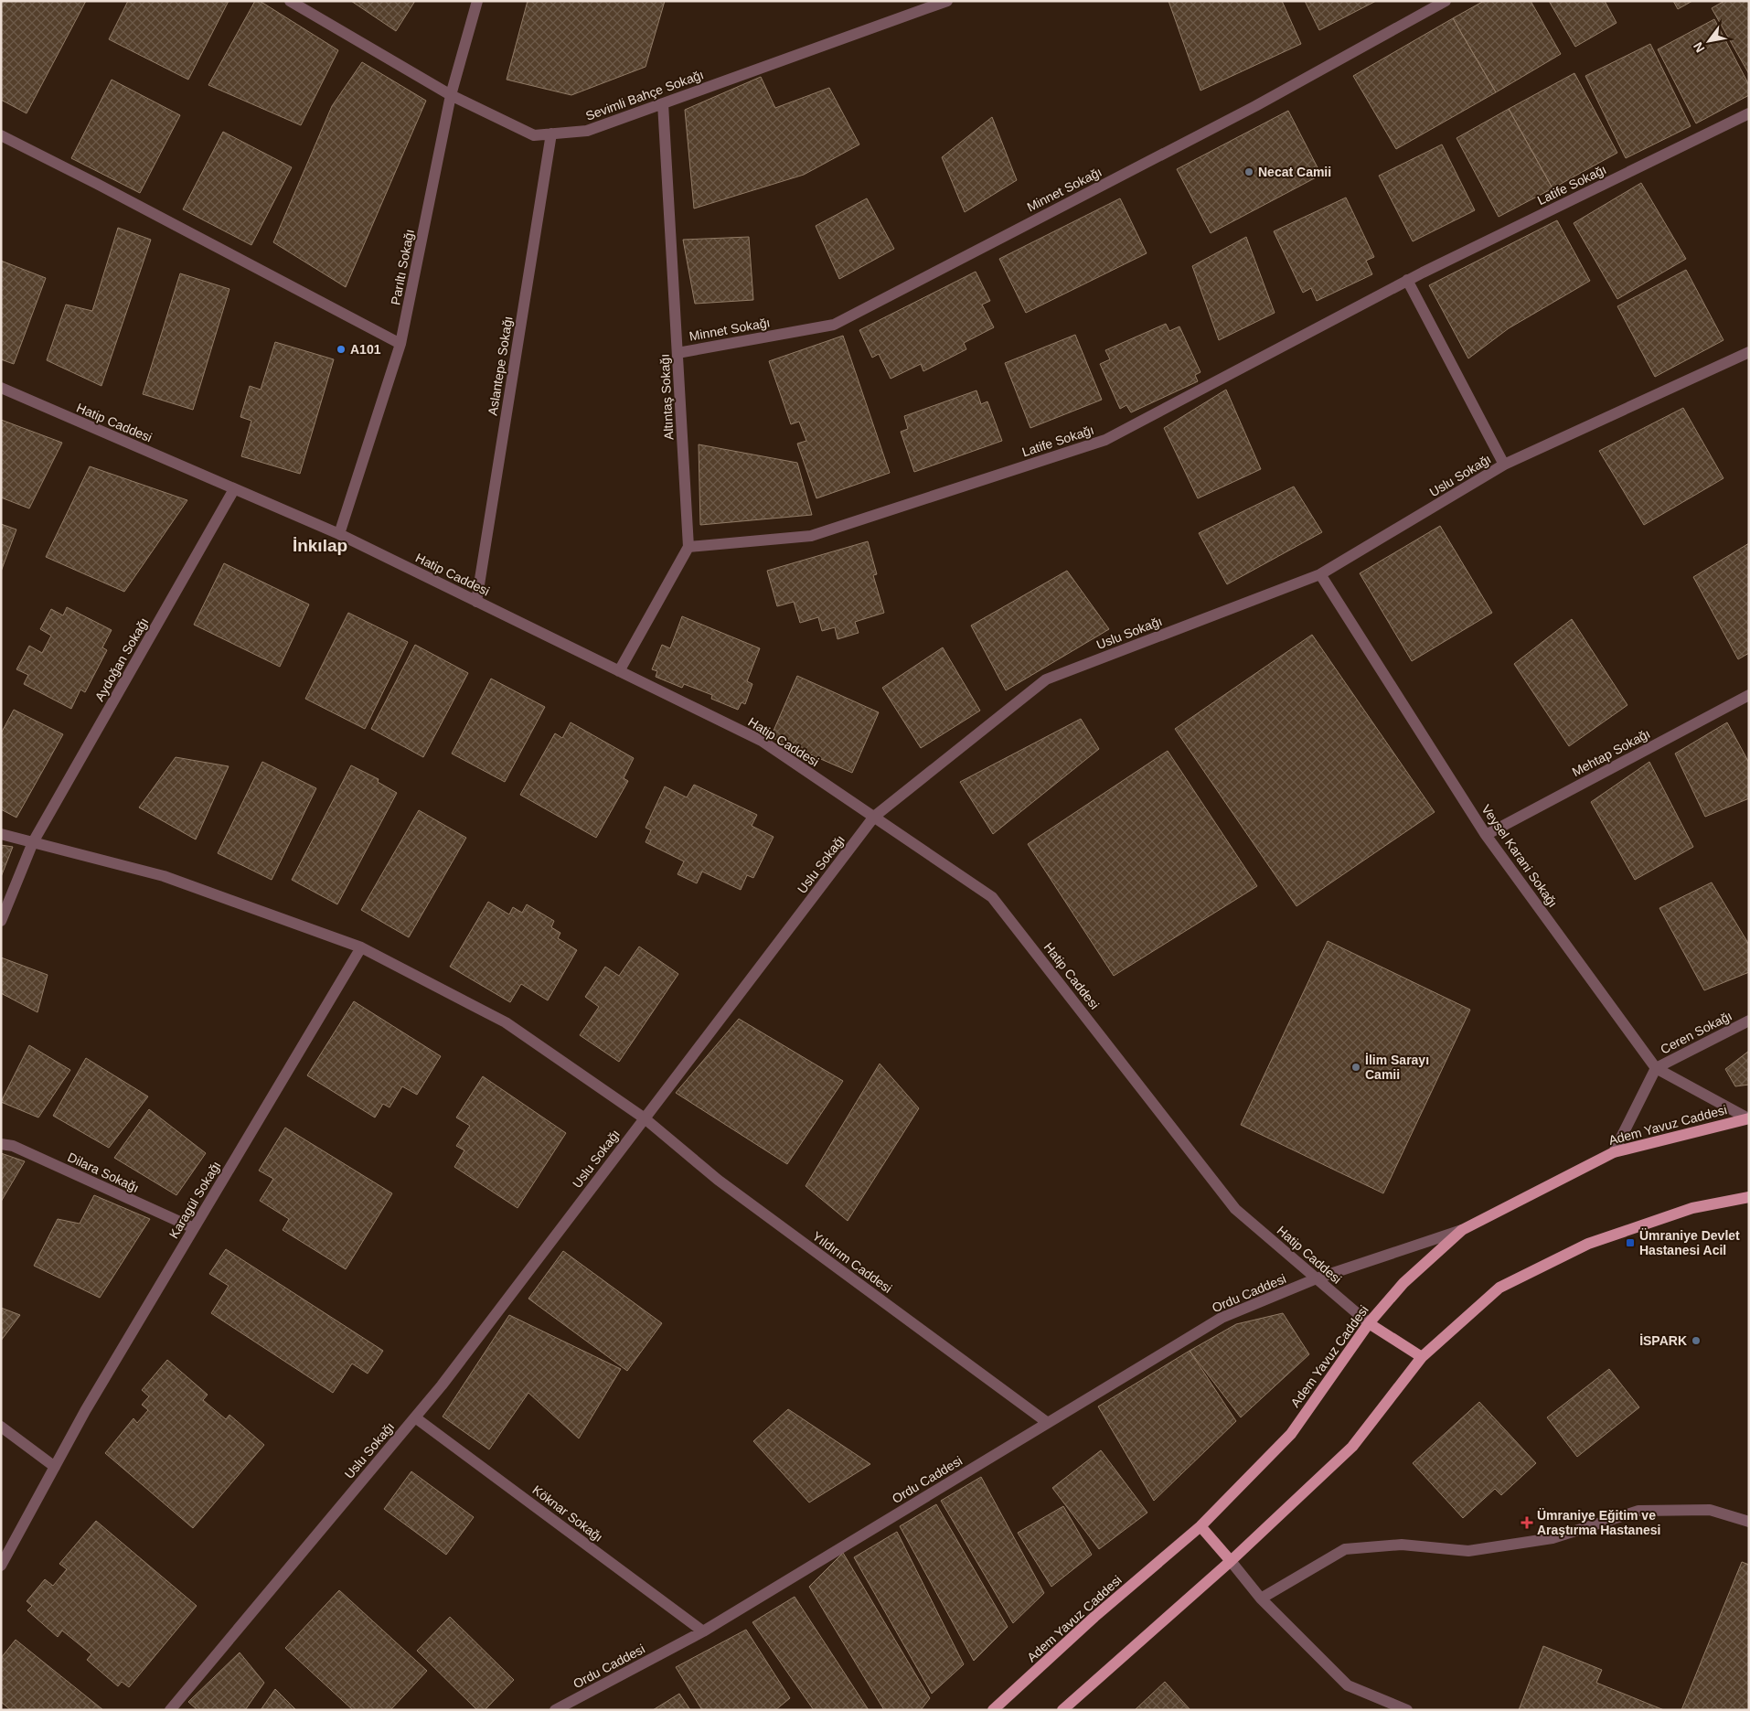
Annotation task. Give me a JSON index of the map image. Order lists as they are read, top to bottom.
{
  "streets": {
    "main road": ["Adem Yavuz Caddesi"],
    "street": [
      "Sevimli Bahçe Sokağı",
      "Latife Sokağı",
      "Minnet Sokağı",
      "Parıltı Sokağı",
      "Aslantepe Sokağı",
      "Altıntaş Sokağı",
      "Hatip Caddesi",
      "Uslu Sokağı",
      "Aydoğan Sokağı",
      "Mehtap Sokağı",
      "Veysel Karani Sokağı",
      "Ceren Sokağı",
      "Dilara Sokağı",
      "Karagül Sokağı",
      "Yıldırım Caddesi",
      "Ordu Caddesi",
      "Köknar Sokağı"
    ]
  },
  "crossings": [
    ["Sevimli Bahçe Sokağı", "Parıltı Sokağı"],
    ["Sevimli Bahçe Sokağı", "Aslantepe Sokağı"],
    ["Sevimli Bahçe Sokağı", "Altıntaş Sokağı"],
    ["Latife Sokağı", "Altıntaş Sokağı"],
    ["Minnet Sokağı", "Altıntaş Sokağı"],
    ["Parıltı Sokağı", "Hatip Caddesi"],
    ["Aslantepe Sokağı", "Hatip Caddesi"],
    ["Hatip Caddesi", "Uslu Sokağı"],
    ["Hatip Caddesi", "Aydoğan Sokağı"],
    ["Hatip Caddesi", "Adem Yavuz Caddesi"],
    ["Hatip Caddesi", "Ordu Caddesi"],
    ["Uslu Sokağı", "Veysel Karani Sokağı"],
    ["Uslu Sokağı", "Yıldırım Caddesi"],
    ["Uslu Sokağı", "Köknar Sokağı"],
    ["Aydoğan Sokağı", "Yıldırım Caddesi"],
    ["Mehtap Sokağı", "Veysel Karani Sokağı"],
    ["Veysel Karani Sokağı", "Ceren Sokağı"],
    ["Adem Yavuz Caddesi", "Ordu Caddesi"],
    ["Dilara Sokağı", "Karagül Sokağı"],
    ["Karagül Sokağı", "Yıldırım Caddesi"],
    ["Yıldırım Caddesi", "Ordu Caddesi"],
    ["Ordu Caddesi", "Köknar Sokağı"]
  ],
  "districts": ["İnkılap"],
  "places": {
    "other": [
      "Necat Camii",
      "A101",
      "İlim Sarayı Camii",
      "İSPARK"
    ],
    "transit": ["Ümraniye Devlet Hastanesi Acil"],
    "health": ["Ümraniye Eğitim ve Araştırma Hastanesi"]
  },
  "north": "bottom left"
}
